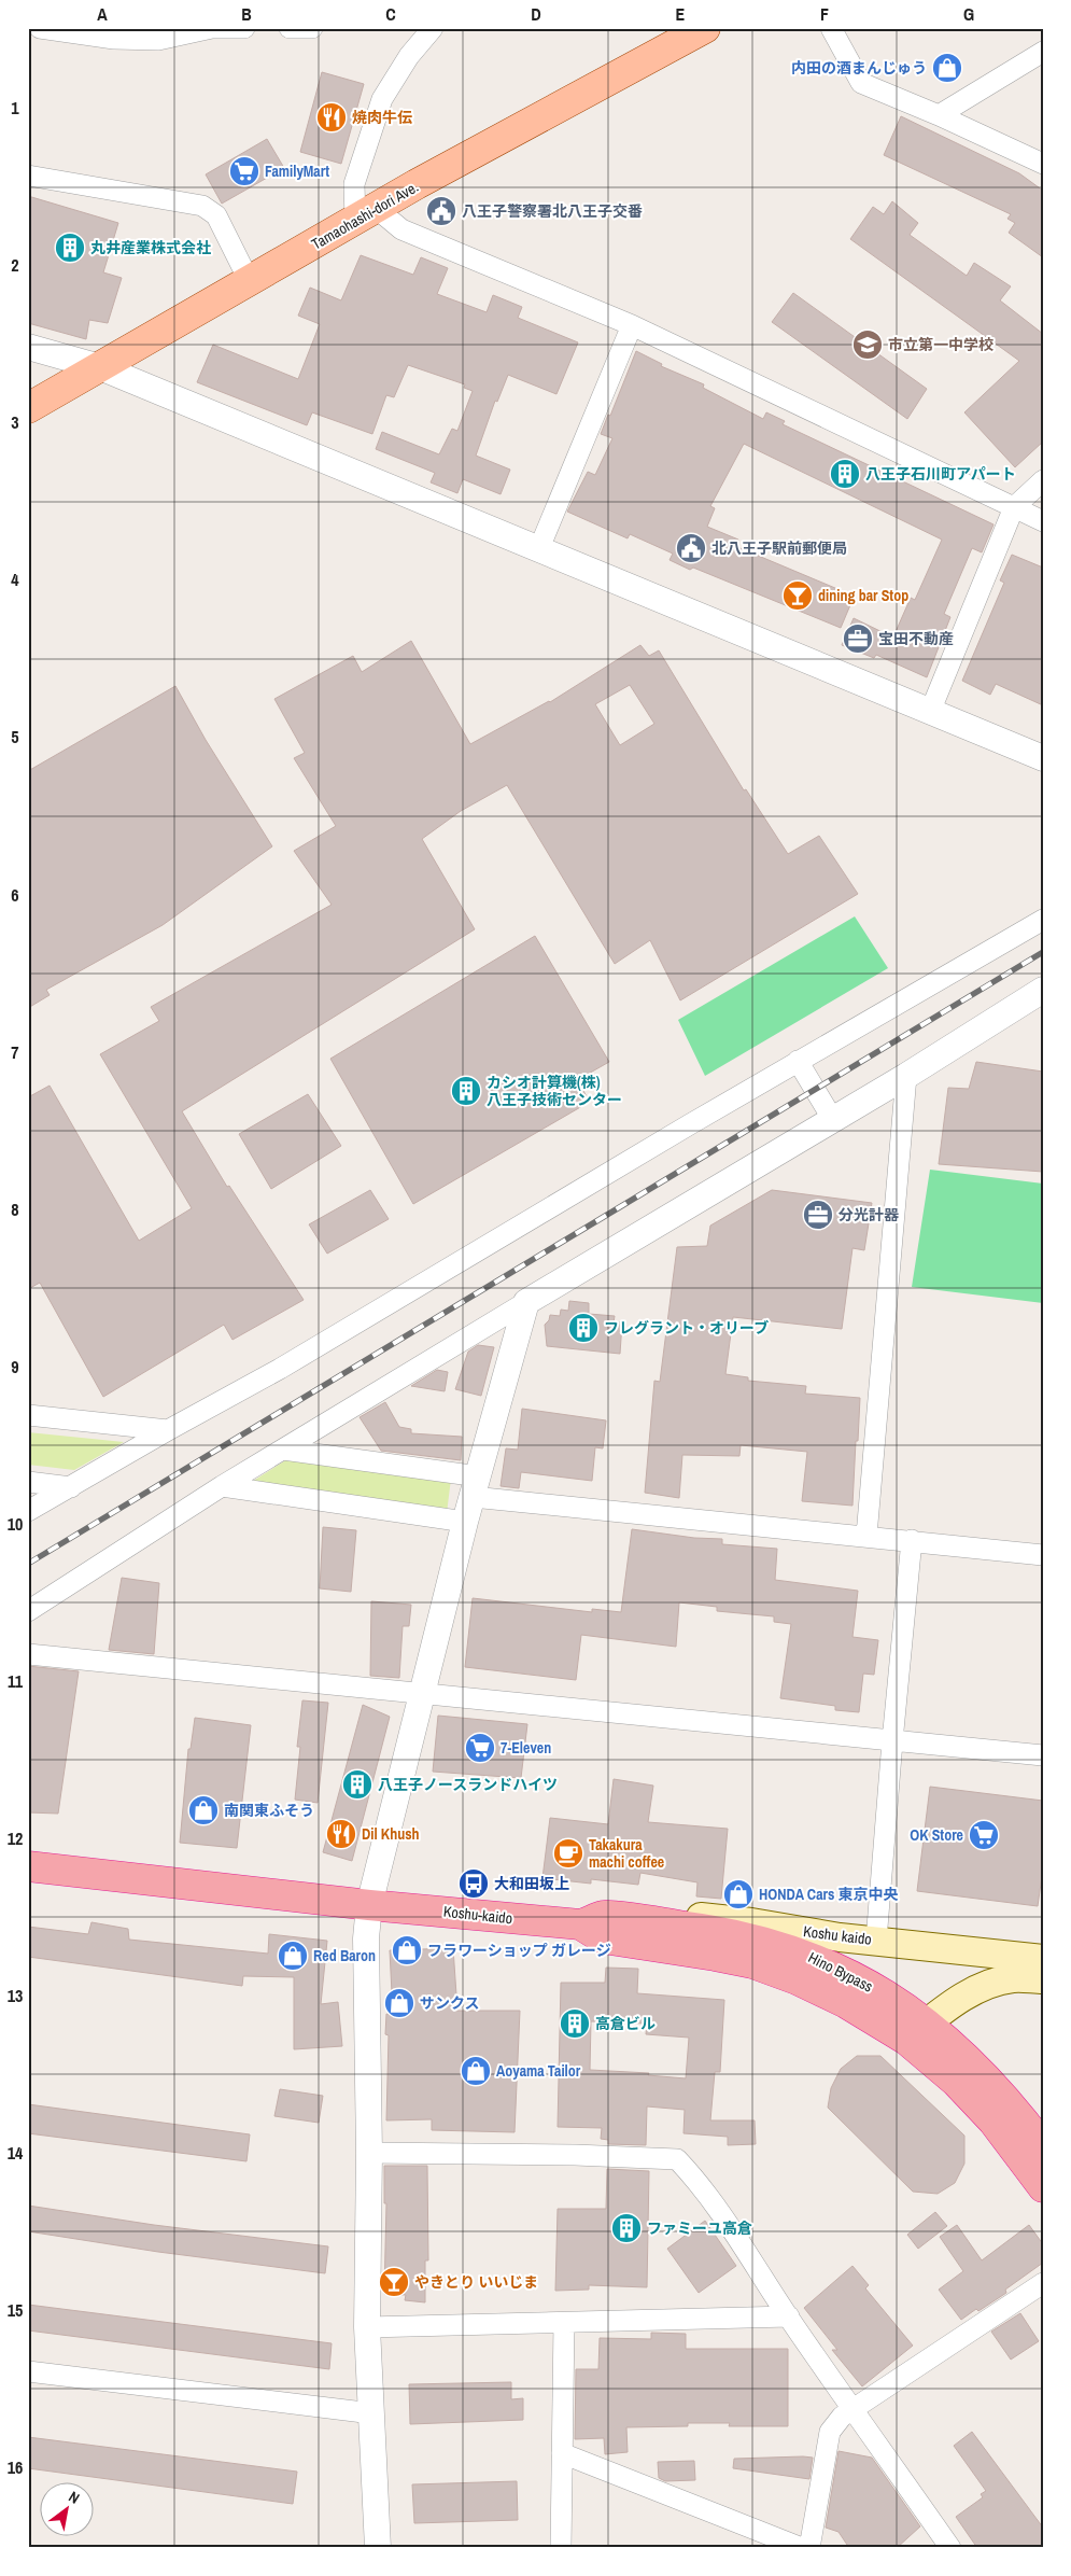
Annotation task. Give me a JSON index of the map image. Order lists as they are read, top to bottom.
{
  "streets": {
    "highway": ["Koshu-kaido", "Hino Bypass"],
    "main road": ["Tamaohashi-dori Ave.", "Koshu kaido"]
  },
  "crossings": [
    ["Koshu-kaido", "Hino Bypass"],
    ["Koshu kaido", "Hino Bypass"]
  ],
  "places": {
    "shop": [
      "内田の酒まんじゅう",
      "南関東ふそう",
      "HONDA Cars 東京中央",
      "フラワーショップ ガレージ",
      "Red Baron",
      "サンクス",
      "Aoyama Tailor"
    ],
    "restaurant": ["焼肉牛伝", "Dil Khush"],
    "supermarket": ["FamilyMart", "7-Eleven", "OK Store"],
    "public building": ["八王子警察署北八王子交番", "北八王子駅前郵便局"],
    "building": [
      "丸井産業株式会社",
      "八王子石川町アパート",
      "カシオ計算機(株) 八王子技術センター",
      "フレグラント・オリーブ",
      "八王子ノースランドハイツ",
      "高倉ビル",
      "ファミーユ高倉"
    ],
    "school or university": ["市立第一中学校"],
    "bar": ["dining bar Stop", "やきとり いいじま"],
    "office": ["宝田不動産", "分光計器"],
    "cafe": ["Takakura machi coffee"],
    "bus stop": ["大和田坂上"]
  },
  "north": "top right",
  "grid": {
    "columns": [
      "A",
      "B",
      "C",
      "D",
      "E",
      "F",
      "G"
    ],
    "rows": [
      "1",
      "2",
      "3",
      "4",
      "5",
      "6",
      "7",
      "8",
      "9",
      "10",
      "11",
      "12",
      "13",
      "14",
      "15",
      "16"
    ]
  }
}
